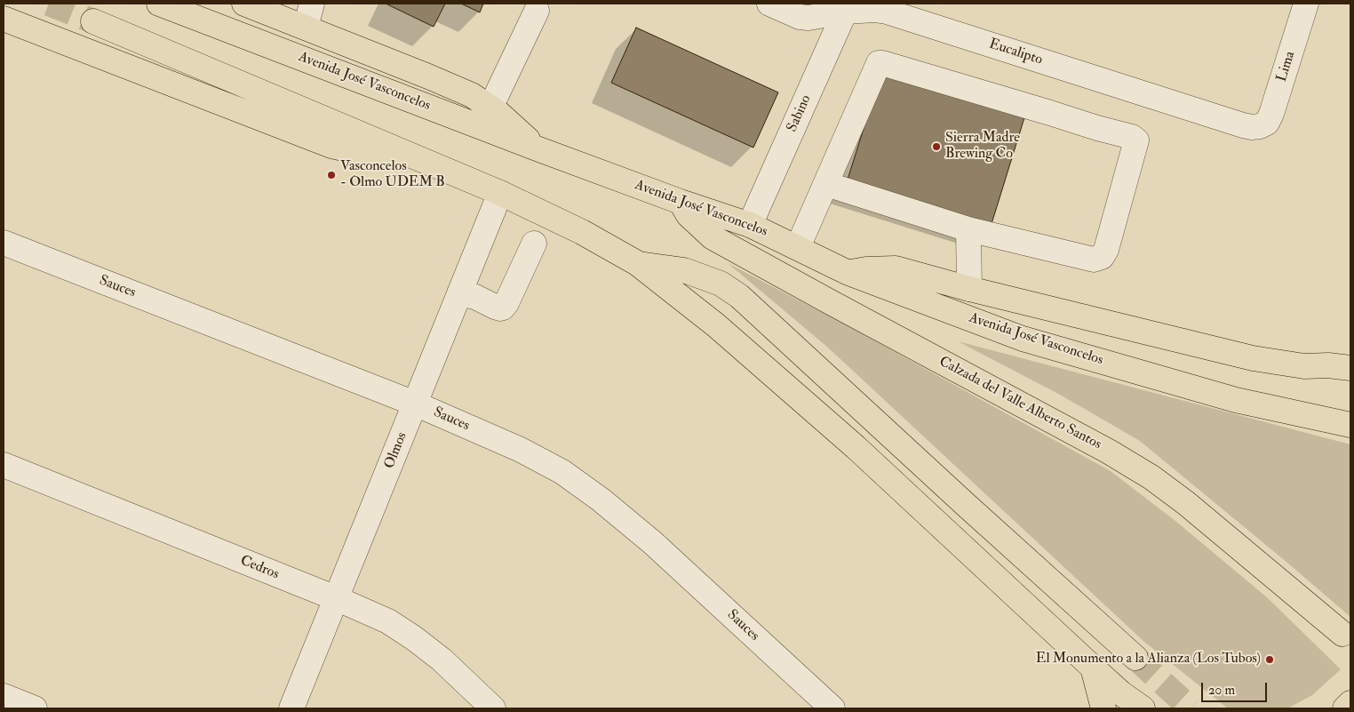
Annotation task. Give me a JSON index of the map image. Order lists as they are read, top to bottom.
{
  "streets": {
    "main road": ["Avenida José Vasconcelos", "Calzada del Valle Alberto Santos"],
    "street": [
      "Eucalipto",
      "Lima",
      "Sabino",
      "Sauces",
      "Olmos",
      "Cedros"
    ]
  },
  "crossings": [
    ["Eucalipto", "Lima"],
    ["Eucalipto", "Sabino"],
    ["Avenida José Vasconcelos", "Sabino"],
    ["Avenida José Vasconcelos", "Calzada del Valle Alberto Santos"],
    ["Sauces", "Olmos"],
    ["Olmos", "Cedros"]
  ],
  "places": ["Sierra Madre Brewing Co", "Vasconcelos - Olmo UDEM B", "El Monumento a la Alianza (Los Tubos)"],
  "scale_bar": "20 m"
}
